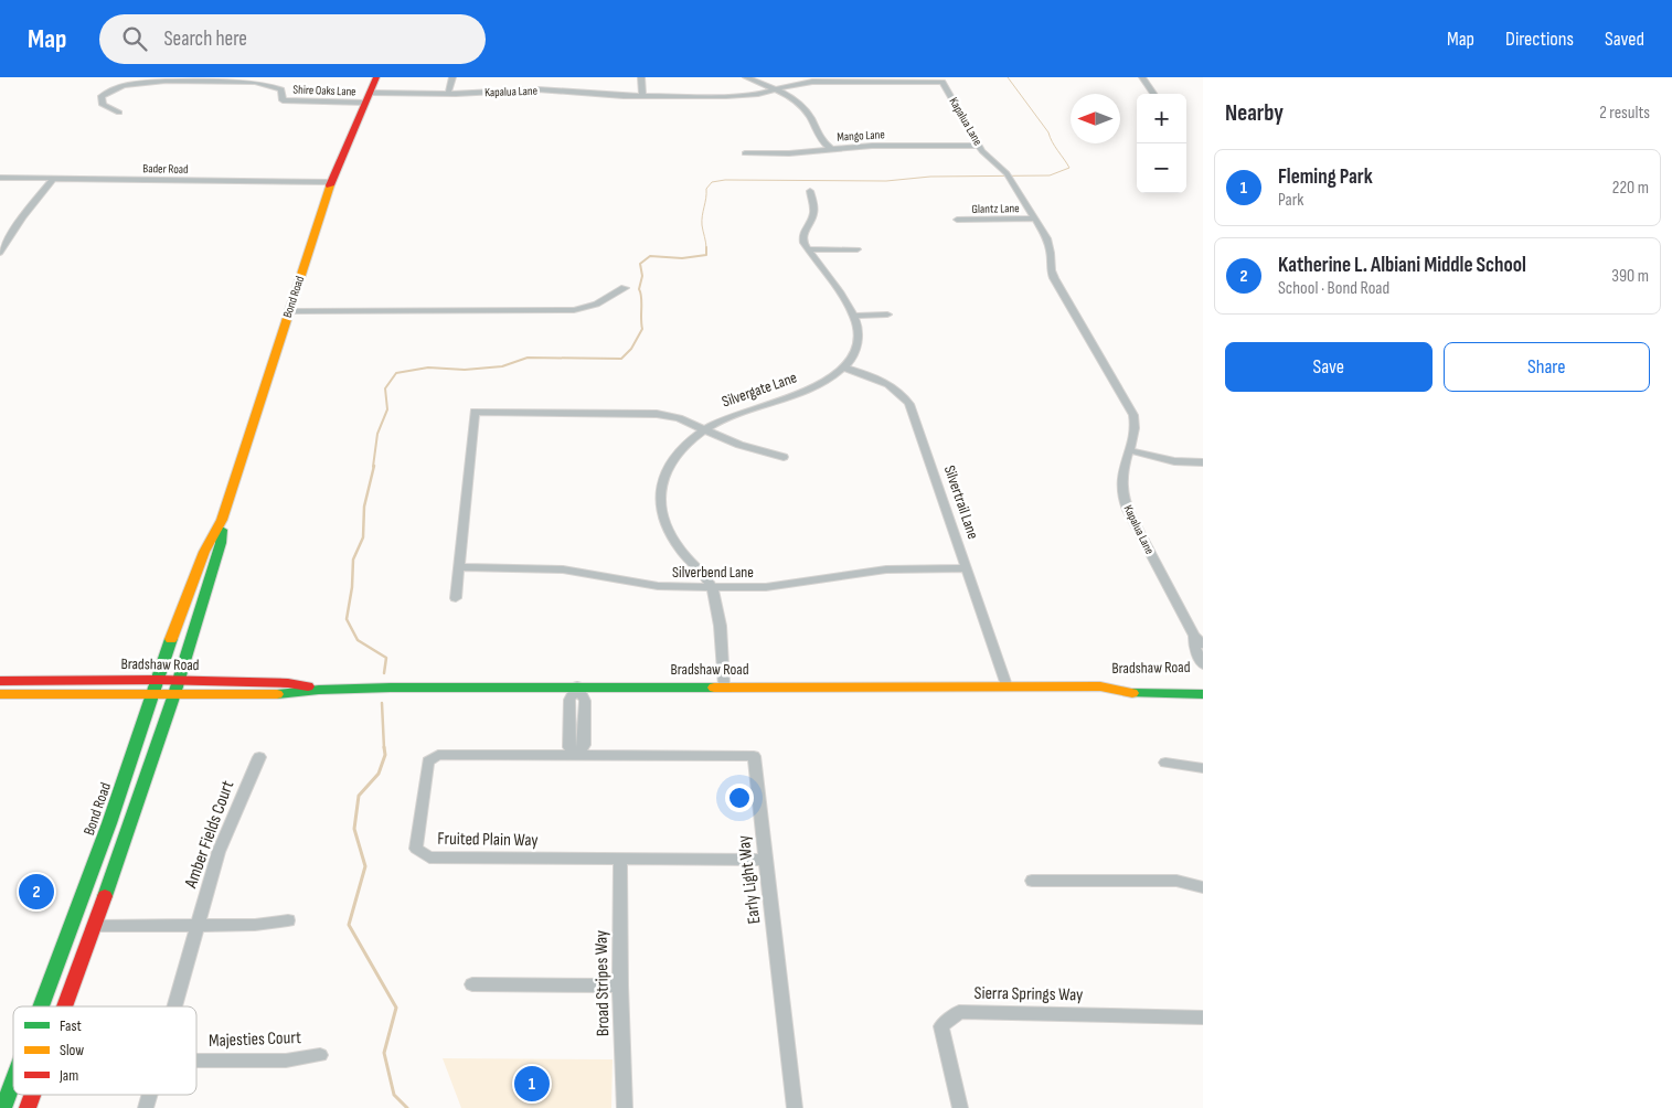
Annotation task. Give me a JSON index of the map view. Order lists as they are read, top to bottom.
{
  "streets": {
    "main road": ["Bond Road", "Bradshaw Road"],
    "street": [
      "Shire Oaks Lane",
      "Kapalua Lane",
      "Mango Lane",
      "Bader Road",
      "Glantz Lane",
      "Silvergate Lane",
      "Silvertrail Lane",
      "Silverbend Lane",
      "Amber Fields Court",
      "Fruited Plain Way",
      "Early Light Way",
      "Broad Stripes Way",
      "Sierra Springs Way",
      "Majesties Court"
    ]
  },
  "crossings": [
    ["Shire Oaks Lane", "Kapalua Lane"],
    ["Shire Oaks Lane", "Bond Road"],
    ["Kapalua Lane", "Mango Lane"],
    ["Kapalua Lane", "Glantz Lane"],
    ["Kapalua Lane", "Bond Road"],
    ["Bader Road", "Bond Road"],
    ["Bond Road", "Bradshaw Road"],
    ["Silvergate Lane", "Silvertrail Lane"],
    ["Silvergate Lane", "Silverbend Lane"],
    ["Silvergate Lane", "Bradshaw Road"],
    ["Silvertrail Lane", "Silverbend Lane"],
    ["Silvertrail Lane", "Bradshaw Road"],
    ["Fruited Plain Way", "Early Light Way"],
    ["Fruited Plain Way", "Broad Stripes Way"]
  ],
  "legend": ["Fast", "Slow", "Jam"],
  "north": "left",
  "page": {
    "header": "Map",
    "search": "Search here",
    "nav": ["Map", "Directions", "Saved"],
    "heading": ["Nearby", "2 results"],
    "map_buttons": ["+", "−"],
    "list": [
      {
        "mark": "1",
        "name": "Fleming Park",
        "note": "Park",
        "value": "220 m"
      },
      {
        "mark": "2",
        "name": "Katherine L. Albiani Middle School",
        "note": "School · Bond Road",
        "value": "390 m"
      }
    ],
    "buttons": ["Save", "Share"],
    "pins": ["2", "1"]
  }
}
